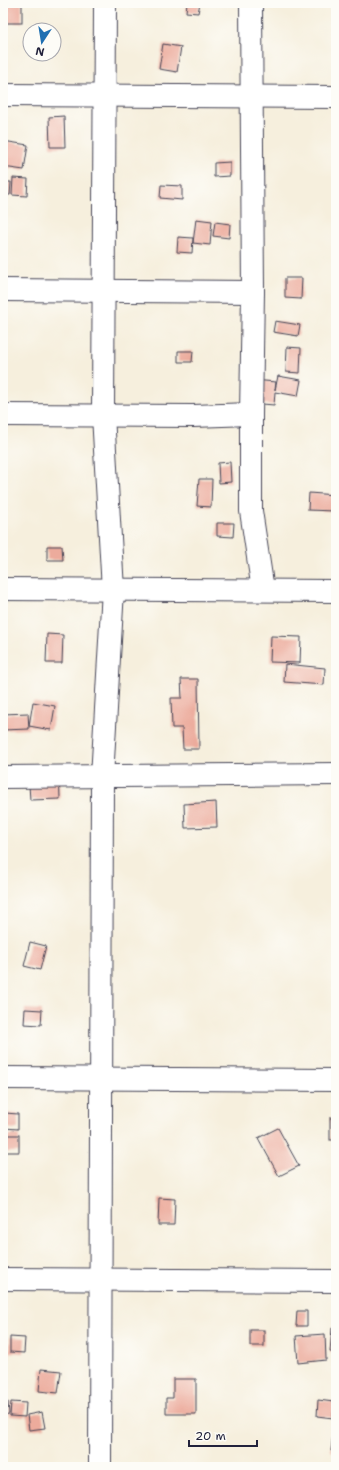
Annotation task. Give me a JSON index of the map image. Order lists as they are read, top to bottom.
{
  "scale_bar": "20 m",
  "north": "bottom"
}
